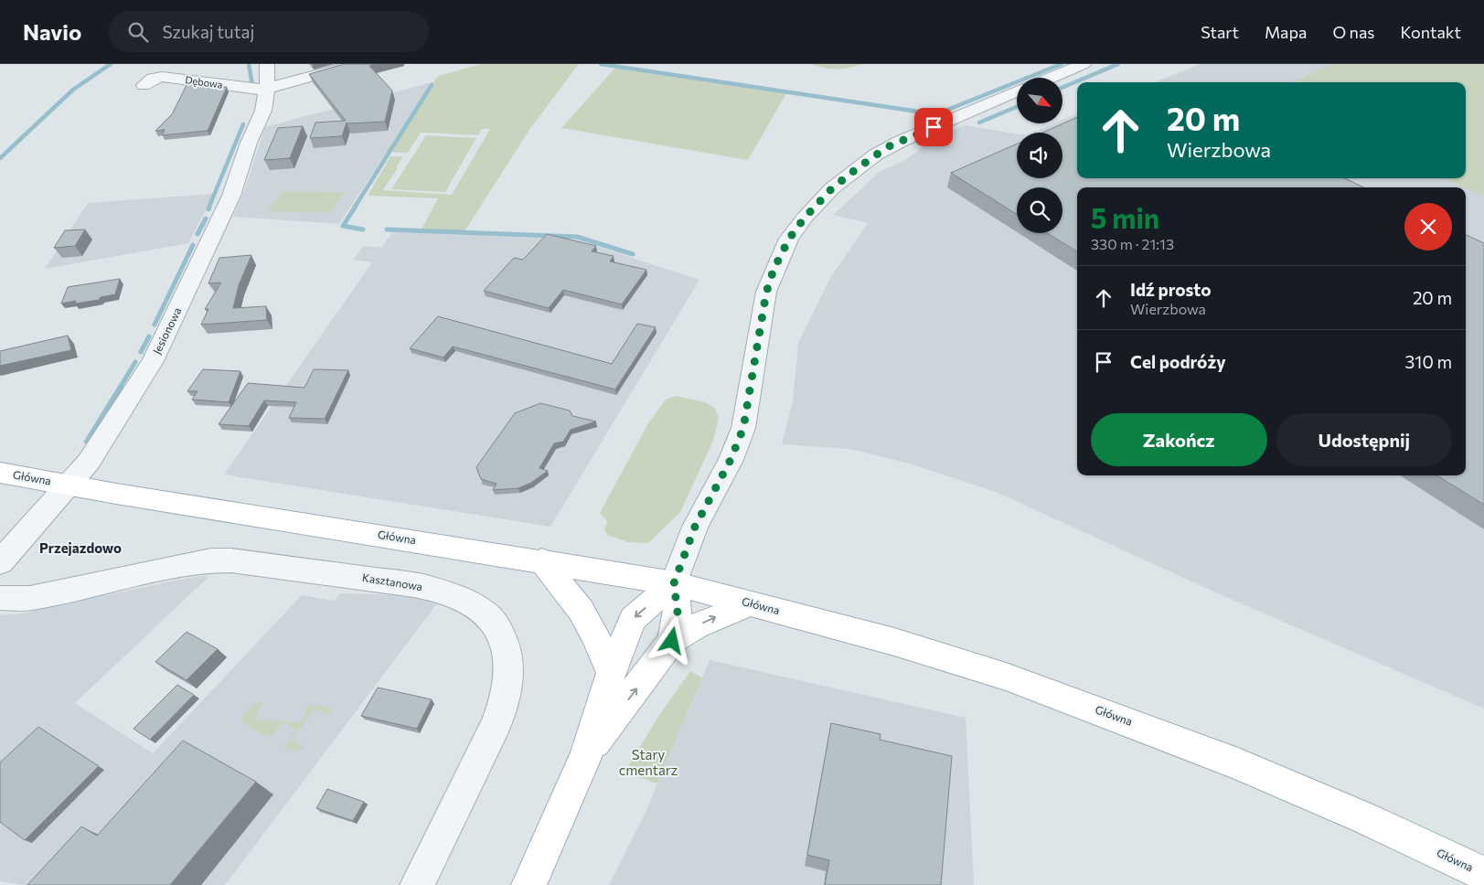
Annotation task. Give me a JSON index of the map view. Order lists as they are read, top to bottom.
{
  "streets": {
    "main road": ["Główna"],
    "street": ["Dębowa", "Jesionowa", "Kasztanowa"]
  },
  "crossings": [
    ["Dębowa", "Jesionowa"],
    ["Jesionowa", "Główna"]
  ],
  "districts": ["Przejazdowo"],
  "parks": ["Stary cmentarz"],
  "north": "bottom right",
  "page": {
    "header": "Navio",
    "search": "Szukaj tutaj",
    "nav": [
      "Start",
      "Mapa",
      "O nas",
      "Kontakt"
    ],
    "turn": ["20 m", "Wierzbowa"],
    "heading": ["5 min", "330 m · 21:13"],
    "list": [
      {
        "name": "Idź prosto",
        "note": "Wierzbowa",
        "value": "20 m"
      },
      {
        "name": "Cel podróży",
        "value": "310 m"
      }
    ],
    "buttons": ["Zakończ", "Udostępnij"]
  }
}
